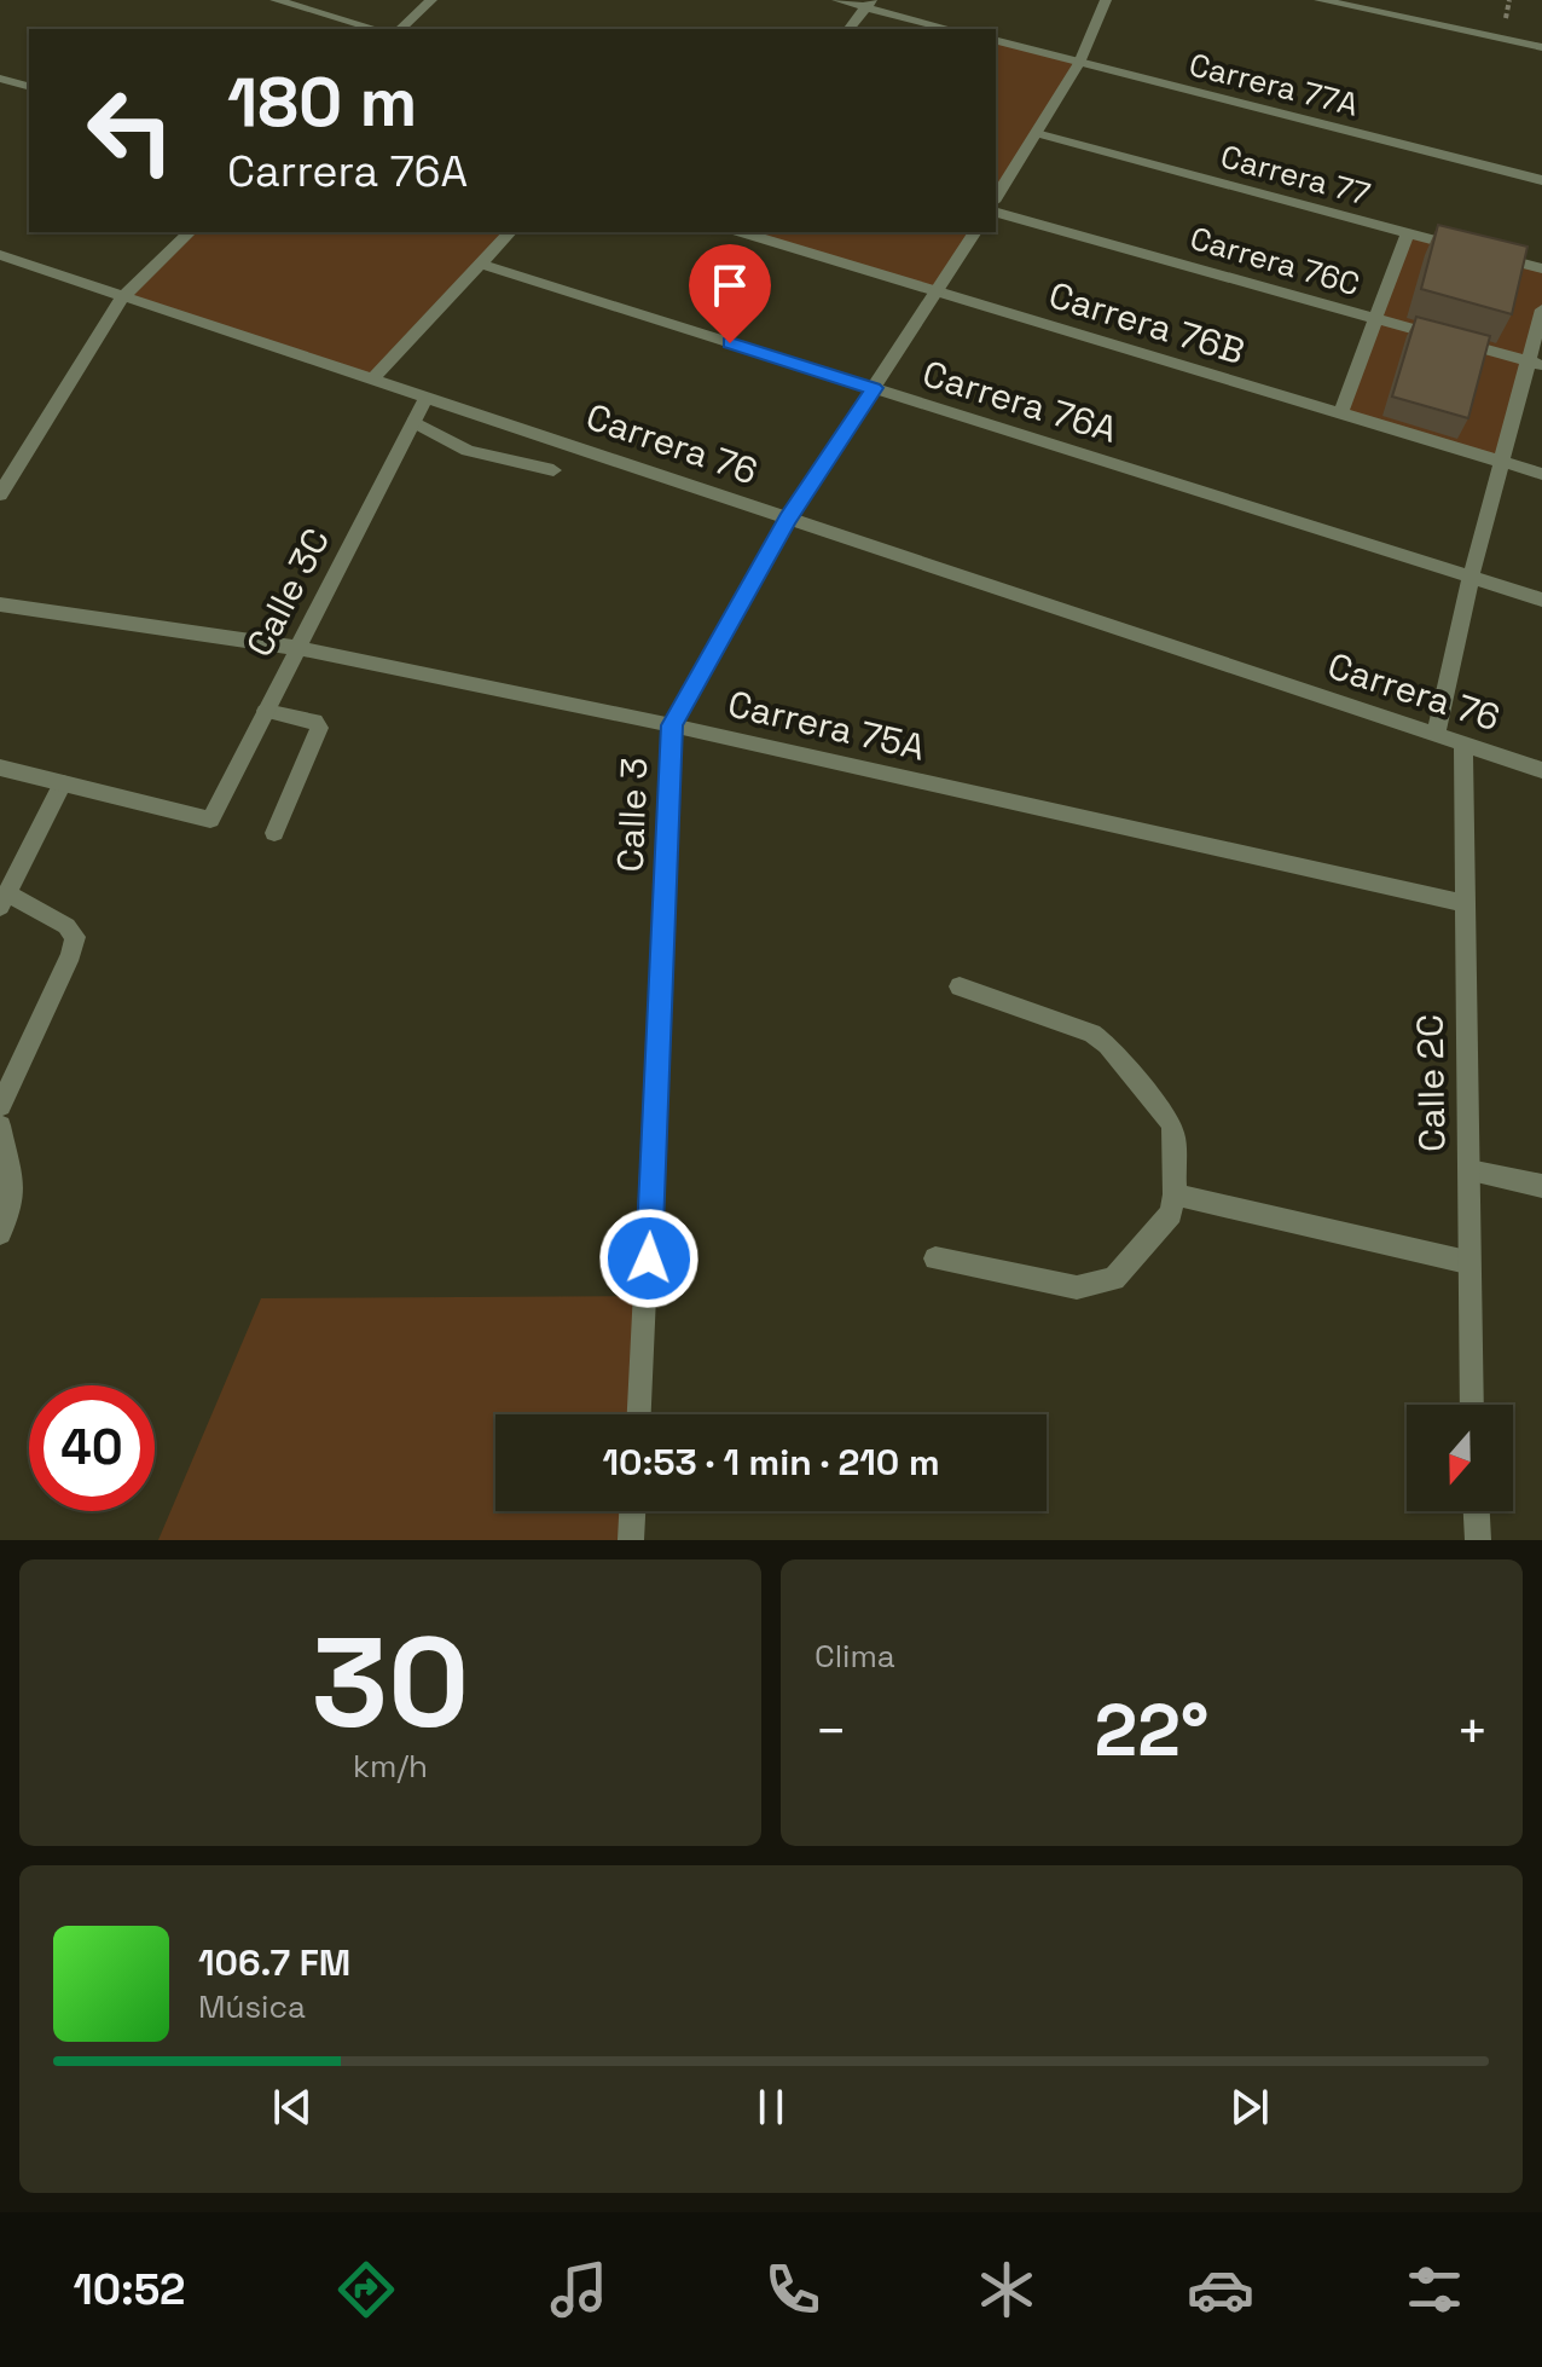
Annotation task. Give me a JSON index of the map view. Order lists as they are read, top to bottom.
{
  "streets": {
    "street": [
      "Carrera 77A",
      "Carrera 77",
      "Carrera 76C",
      "Carrera 76B",
      "Carrera 76A",
      "Carrera 76",
      "Calle 3C",
      "Carrera 75A",
      "Calle 3",
      "Calle 2C"
    ]
  },
  "crossings": [
    ["Carrera 76B", "Calle 3"],
    ["Carrera 76A", "Calle 3"],
    ["Carrera 76", "Calle 3C"],
    ["Carrera 76", "Calle 3"],
    ["Carrera 76", "Calle 2C"],
    ["Calle 3C", "Carrera 75A"],
    ["Carrera 75A", "Calle 3"],
    ["Carrera 75A", "Calle 2C"]
  ],
  "north": "bottom",
  "page": {
    "turn": ["180 m", "Carrera 76A"],
    "limit": "40",
    "trip": "10:53 · 1 min · 210 m",
    "tile": [
      ["30", "km/h"],
      "Clima"
    ],
    "heat": ["−", "22°", "+"],
    "song": ["106.7 FM", "Música"],
    "tabs": "10:52"
  }
}
